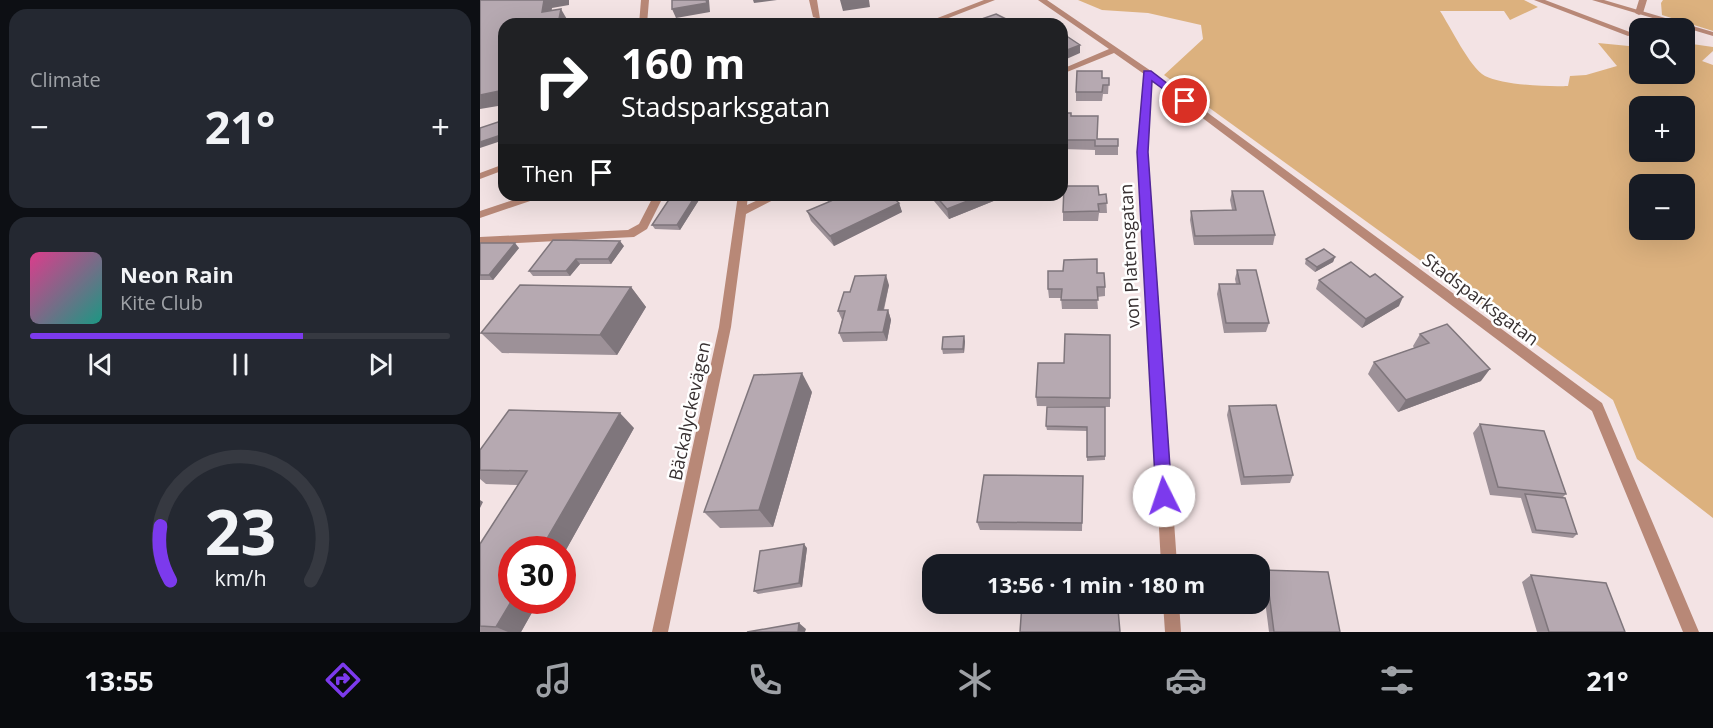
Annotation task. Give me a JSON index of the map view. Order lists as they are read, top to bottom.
{
  "streets": {
    "street": ["von Platensgatan", "Stadsparksgatan", "Bäckalyckevägen"]
  },
  "crossings": [
    ["von Platensgatan", "Stadsparksgatan"]
  ],
  "page": {
    "tile": "Climate",
    "map_buttons": ["+", "−"],
    "turn": ["160 m", "Stadsparksgatan"],
    "heat": ["−", "21°", "+"],
    "then": "Then",
    "song": ["Neon Rain", "Kite Club"],
    "limit": "30",
    "trip": "13:56 · 1 min · 180 m",
    "tabs": ["13:55", "21°"],
    "gauge": ["23", "km/h"]
  }
}
